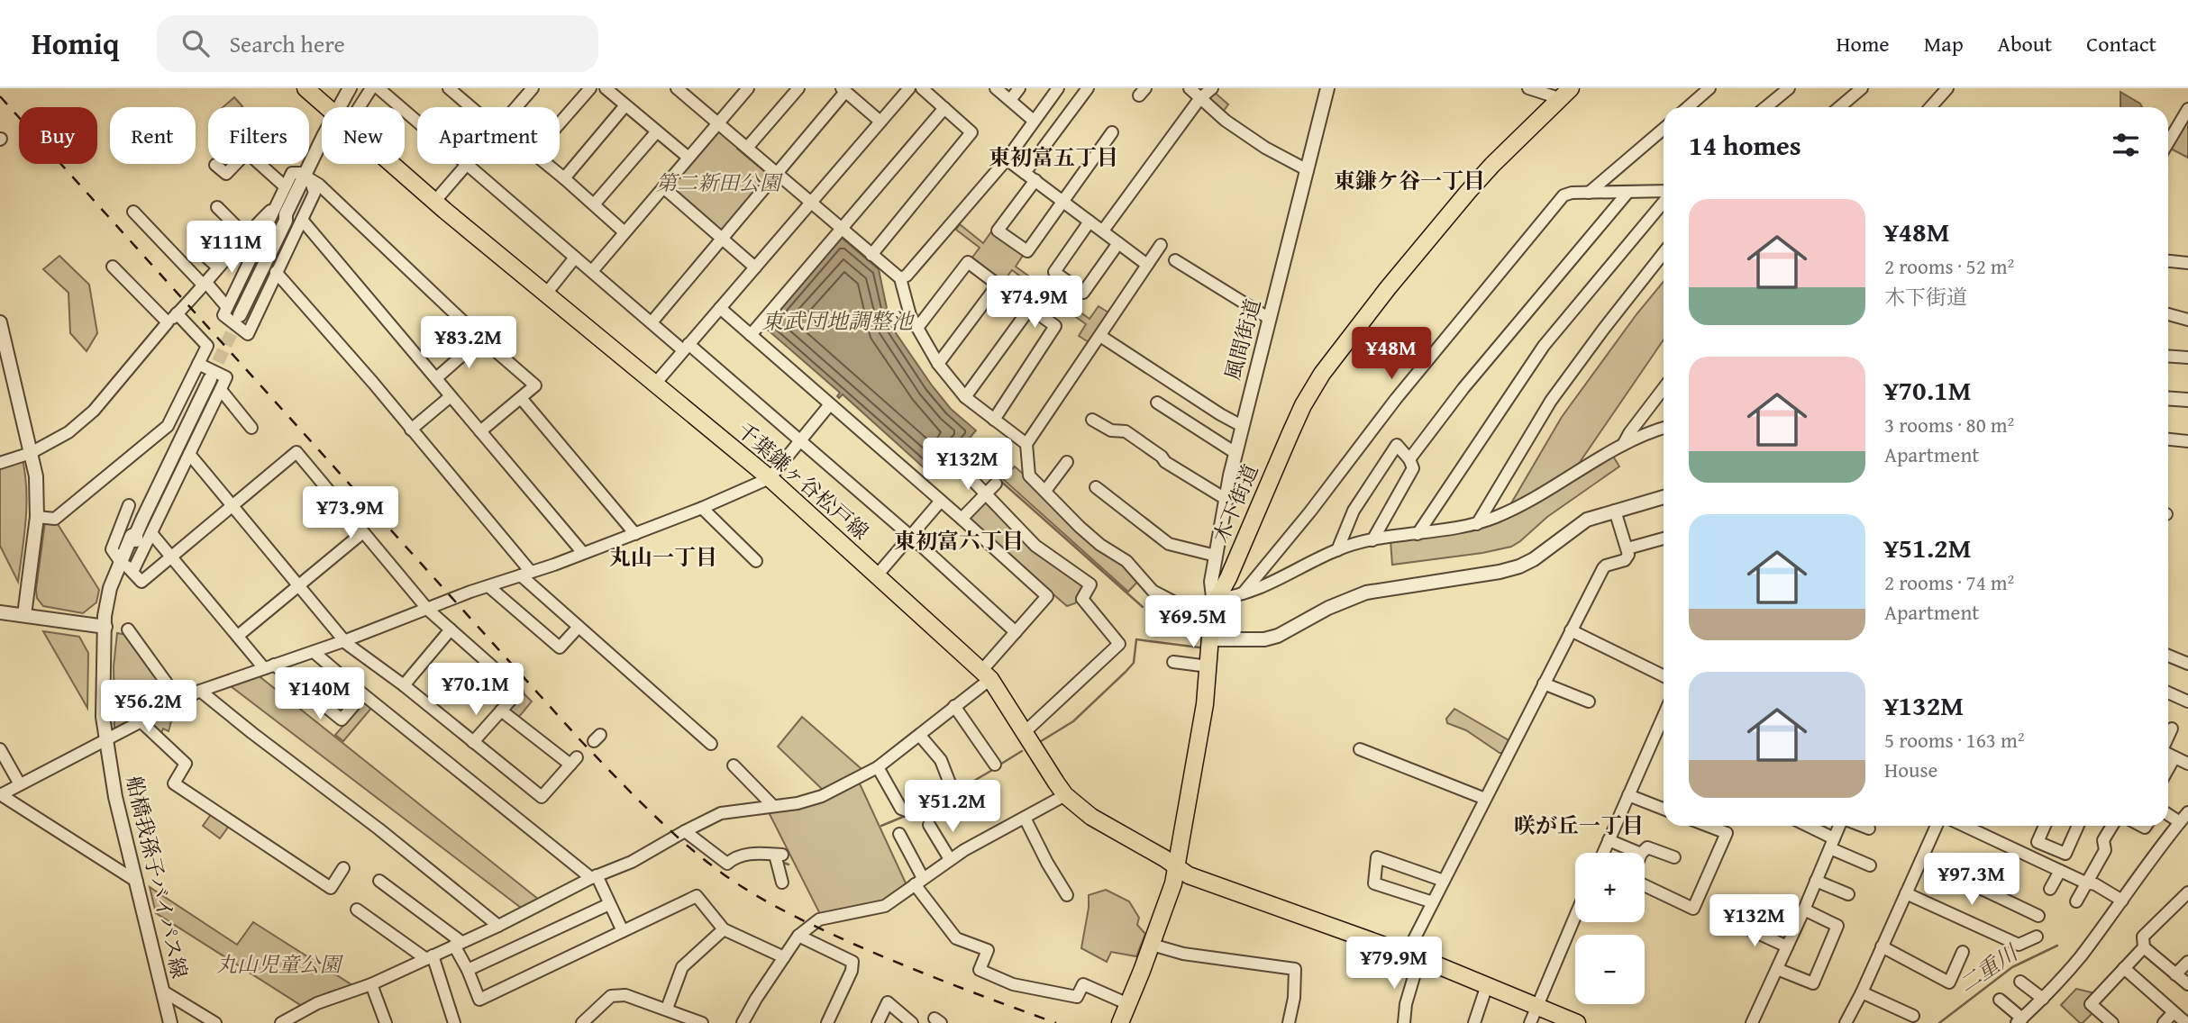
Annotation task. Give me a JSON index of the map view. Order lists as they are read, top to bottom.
{
  "streets": {
    "main road": ["千葉鎌ヶ谷松戸線", "木下街道"],
    "street": ["風間街道", "船橋我孫子バイパス線"]
  },
  "crossings": [
    ["風間街道", "木下街道"],
    ["千葉鎌ヶ谷松戸線", "木下街道"]
  ],
  "districts": [
    "東初富五丁目",
    "東鎌ケ谷一丁目",
    "東初富六丁目",
    "丸山一丁目",
    "咲が丘一丁目"
  ],
  "water": ["東武団地調整池", "二重川"],
  "parks": ["第二新田公園", "丸山児童公園"],
  "page": {
    "header": "Homiq",
    "search": "Search here",
    "nav": [
      "Home",
      "Map",
      "About",
      "Contact"
    ],
    "chip": [
      "Buy",
      "Rent",
      "Filters",
      "New",
      "Apartment"
    ],
    "heading": "14 homes",
    "list": [
      {
        "name": "¥48M",
        "note": "2 rooms · 52 m² · 木下街道"
      },
      {
        "name": "¥70.1M",
        "note": "3 rooms · 80 m² · Apartment"
      },
      {
        "name": "¥51.2M",
        "note": "2 rooms · 74 m² · Apartment"
      },
      {
        "name": "¥132M",
        "note": "5 rooms · 163 m² · House"
      }
    ],
    "price": [
      "¥111M",
      "¥74.9M",
      "¥83.2M",
      "¥48M",
      "¥132M",
      "¥73.9M",
      "¥69.5M",
      "¥70.1M",
      "¥140M",
      "¥56.2M",
      "¥51.2M",
      "¥97.3M",
      "¥132M",
      "¥79.9M"
    ],
    "map_buttons": ["+", "−"]
  }
}
